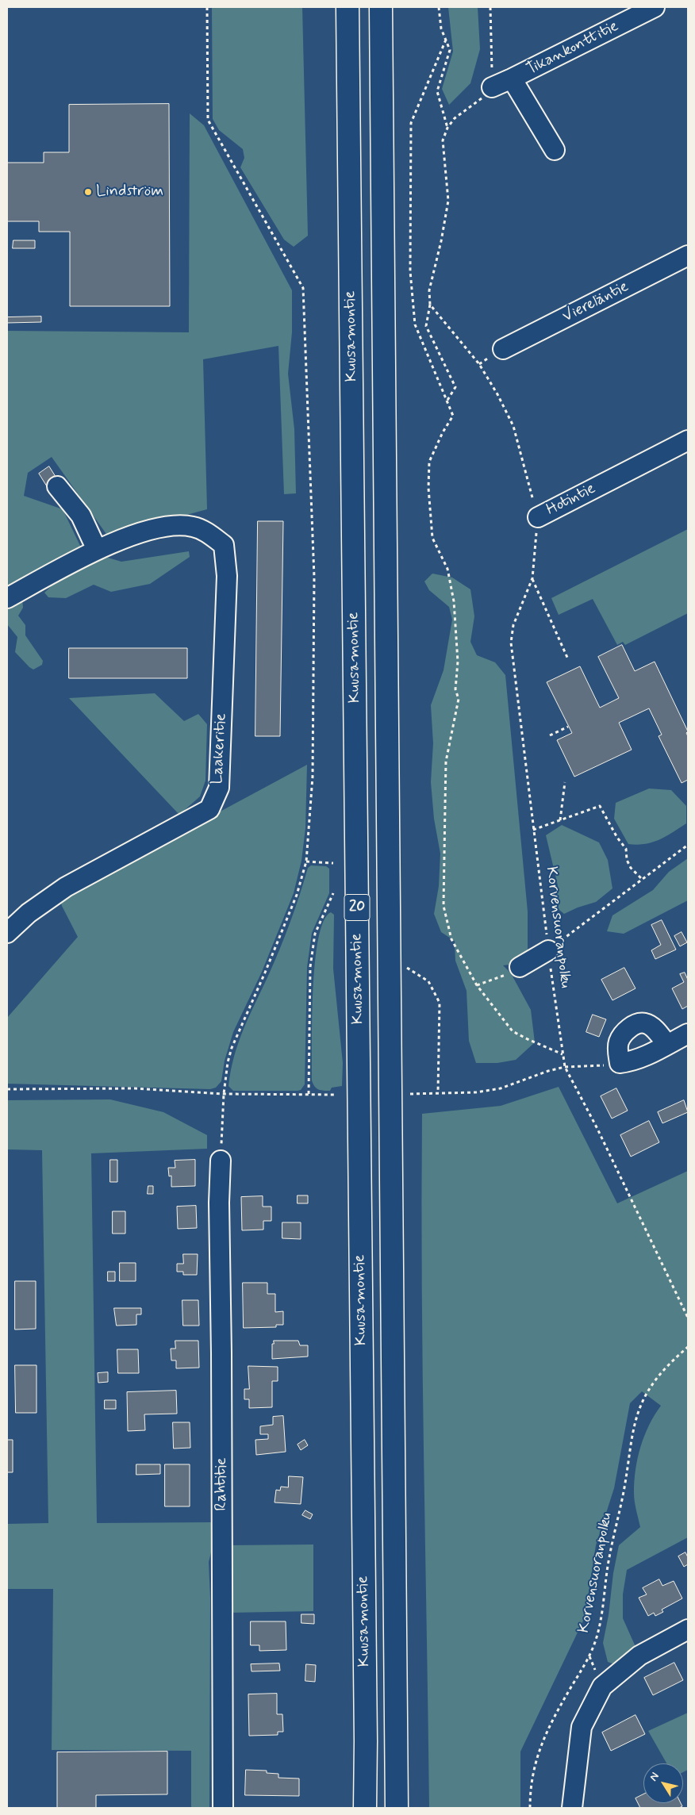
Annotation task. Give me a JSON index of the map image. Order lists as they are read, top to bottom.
{
  "streets": {
    "highway": ["Kuusamontie", "20"],
    "street": [
      "Tikankonttitie",
      "Viereläntie",
      "Hotintie",
      "Laakeritie",
      "Rahtitie"
    ],
    "path": ["Korvensuoranpolku"]
  },
  "crossings": [
    ["Hotintie", "Korvensuoranpolku"]
  ],
  "places": ["Lindström"],
  "north": "top left"
}
